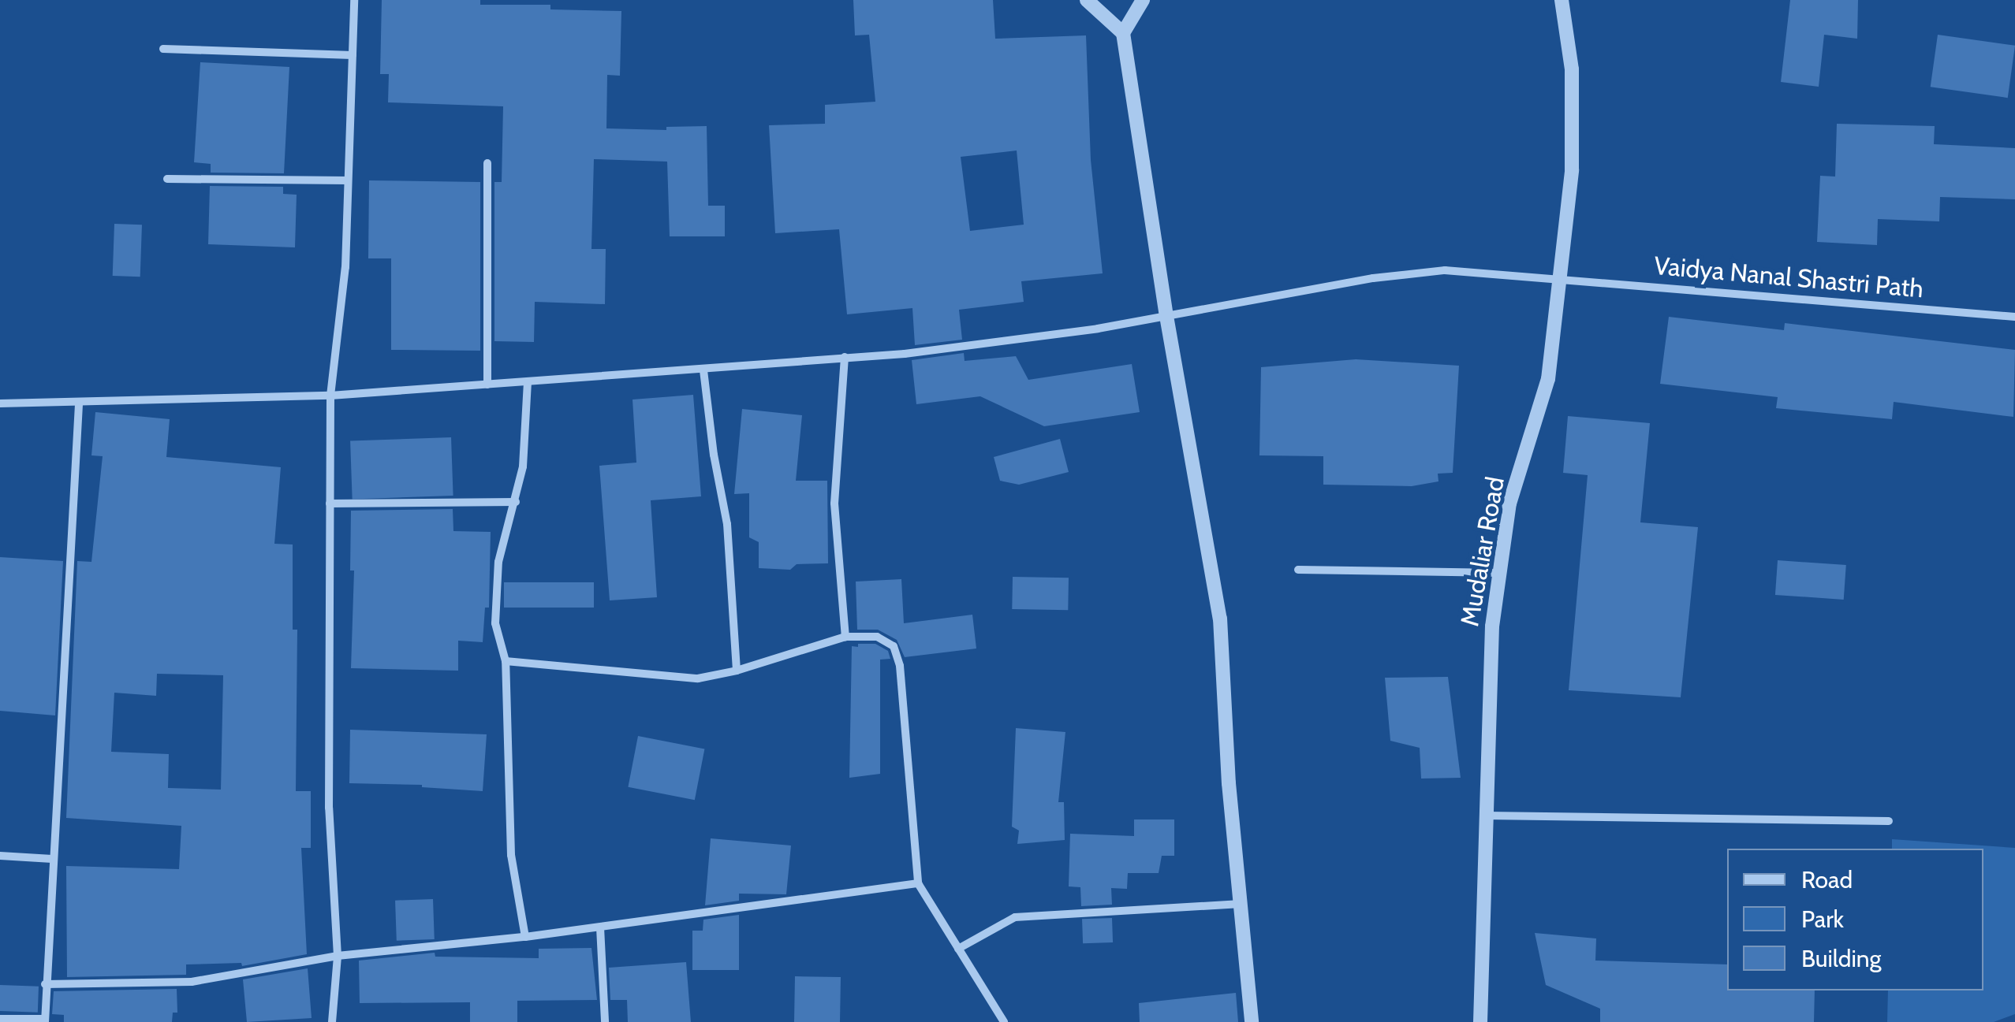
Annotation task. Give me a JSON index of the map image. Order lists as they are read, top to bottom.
{
  "streets": {
    "street": ["Vaidya Nanal Shastri Path", "Mudaliar Road"]
  },
  "crossings": [
    ["Vaidya Nanal Shastri Path", "Mudaliar Road"]
  ],
  "legend": ["Road", "Park", "Building"]
}
